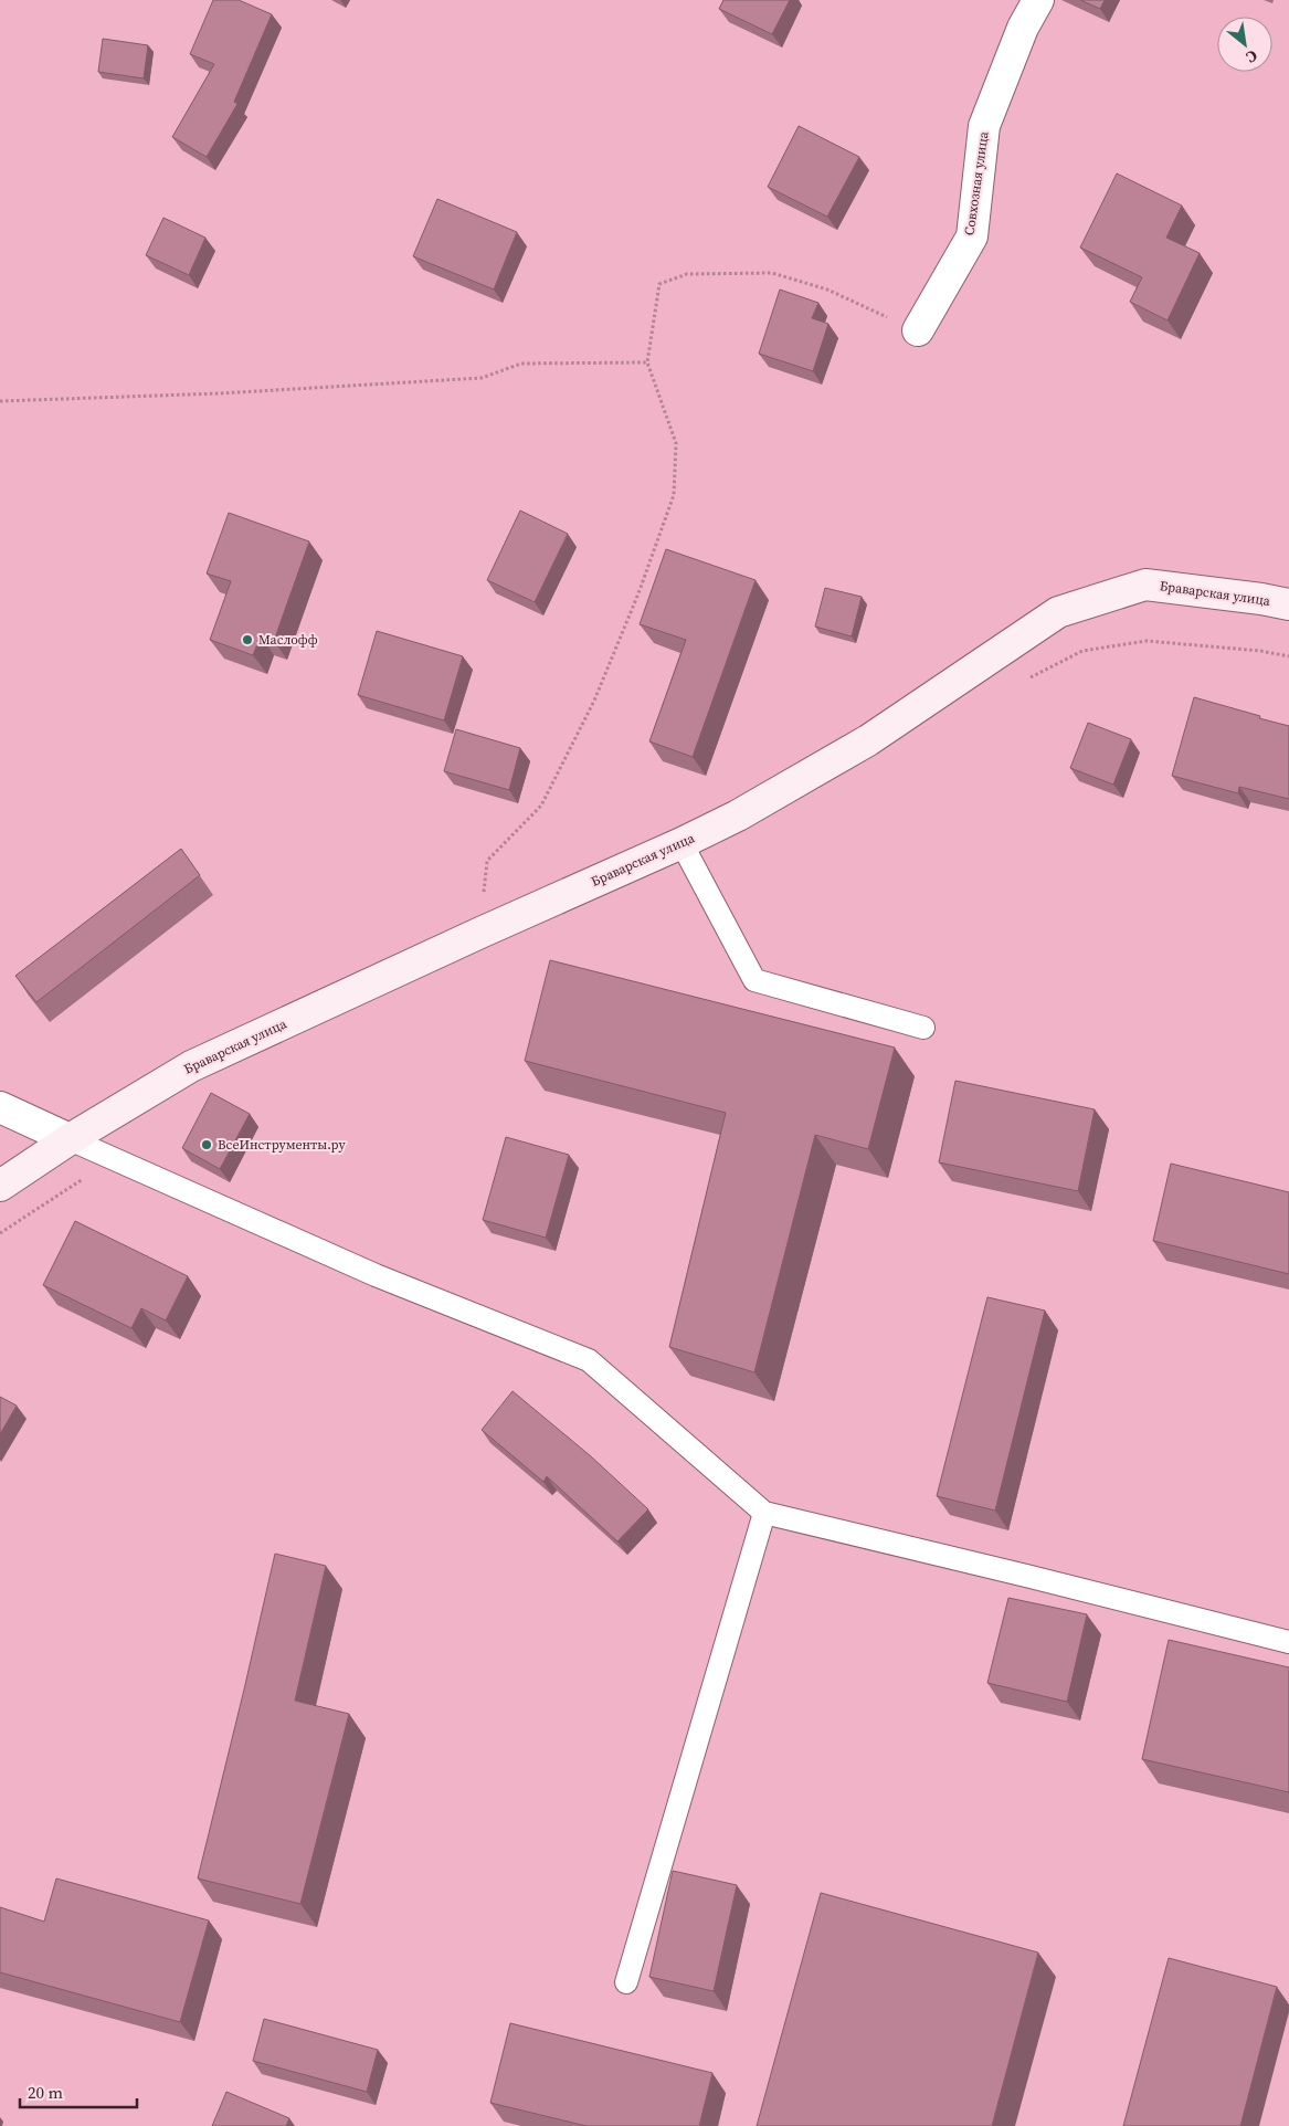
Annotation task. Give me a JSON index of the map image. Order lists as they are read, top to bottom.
{
  "streets": {
    "main road": ["Браварская улица"],
    "street": ["Совхозная улица"]
  },
  "places": ["Маслофф", "ВсеИнструменты.ру"],
  "scale_bar": "20 m",
  "north": "bottom right"
}
